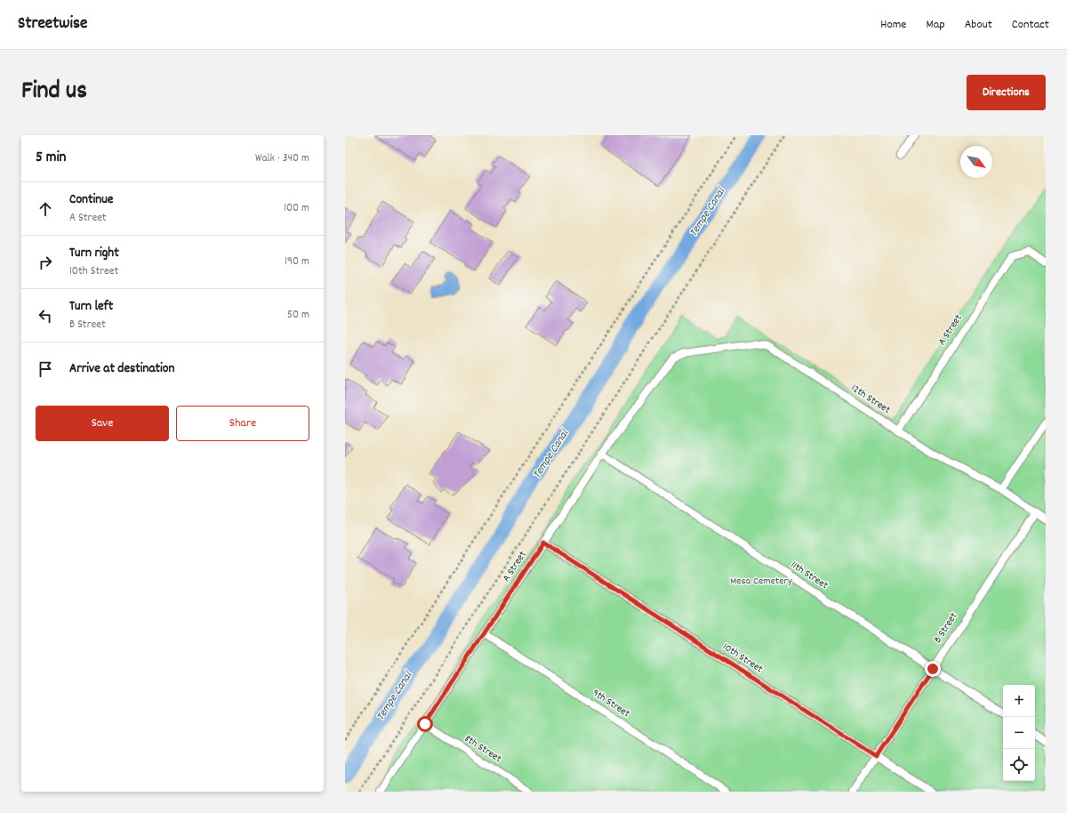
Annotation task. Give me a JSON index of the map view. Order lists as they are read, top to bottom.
{
  "streets": {
    "lane": [
      "A Street",
      "12th Street",
      "11th Street",
      "B Street",
      "10th Street",
      "9th Street",
      "8th Street"
    ]
  },
  "crossings": [
    ["A Street", "12th Street"],
    ["A Street", "11th Street"],
    ["A Street", "10th Street"],
    ["A Street", "9th Street"],
    ["A Street", "8th Street"],
    ["12th Street", "B Street"],
    ["11th Street", "B Street"],
    ["B Street", "10th Street"]
  ],
  "water": ["Tempe Canal"],
  "parks": ["Mesa Cemetery"],
  "north": "bottom right",
  "page": {
    "header": "Streetwise",
    "nav": [
      "Home",
      "Map",
      "About",
      "Contact"
    ],
    "title": "Find us",
    "buttons": [
      "Directions",
      ["Save", "Share"]
    ],
    "heading": ["5 min", "Walk · 340 m"],
    "list": [
      ["Continue", "A Street", "100 m"],
      ["Turn right", "10th Street", "190 m"],
      ["Turn left", "B Street", "50 m"],
      "Arrive at destination"
    ],
    "map_buttons": ["+", "−"]
  }
}
